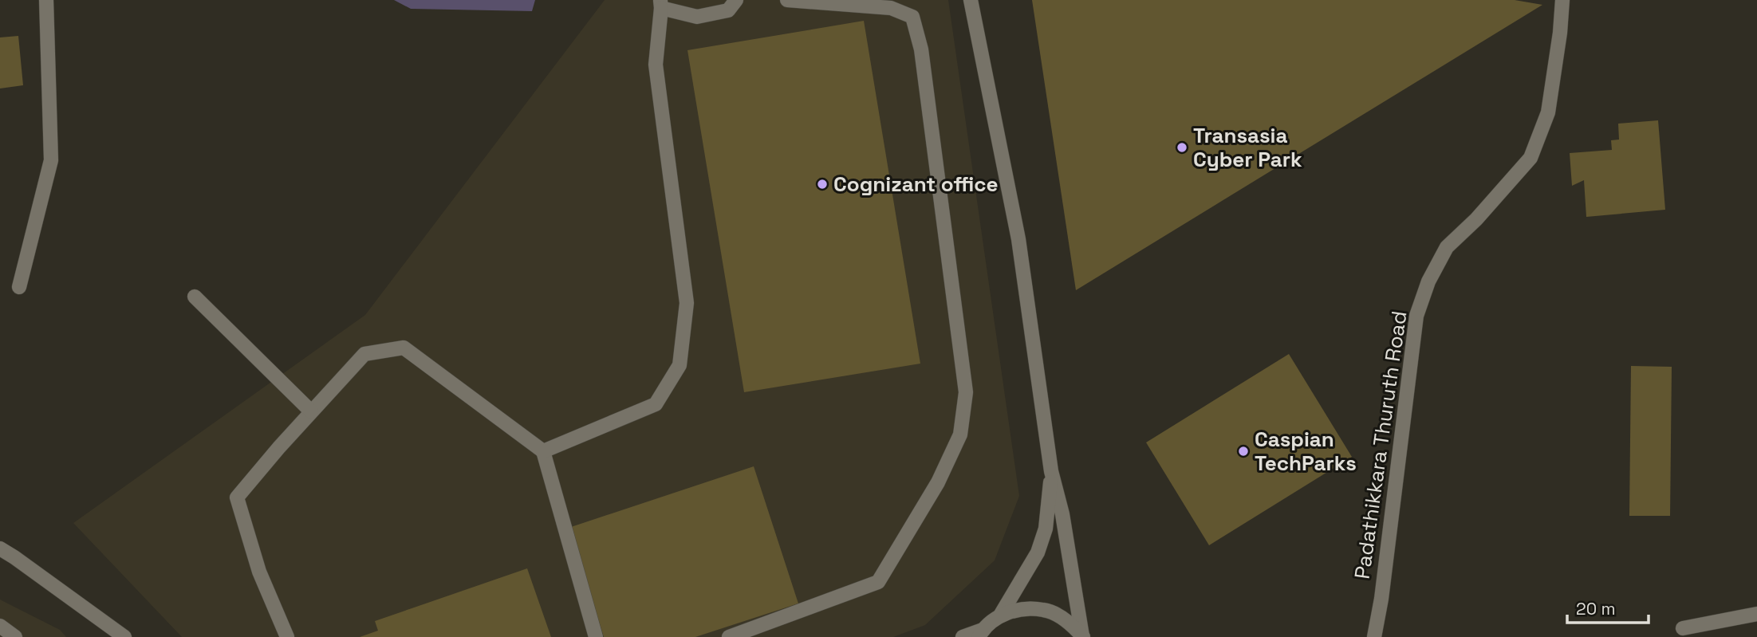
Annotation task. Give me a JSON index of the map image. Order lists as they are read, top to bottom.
{
  "streets": {
    "street": ["Padathikkara Thuruth Road"]
  },
  "places": ["Transasia Cyber Park", "Cognizant office", "Caspian TechParks"],
  "scale_bar": "20 m"
}
